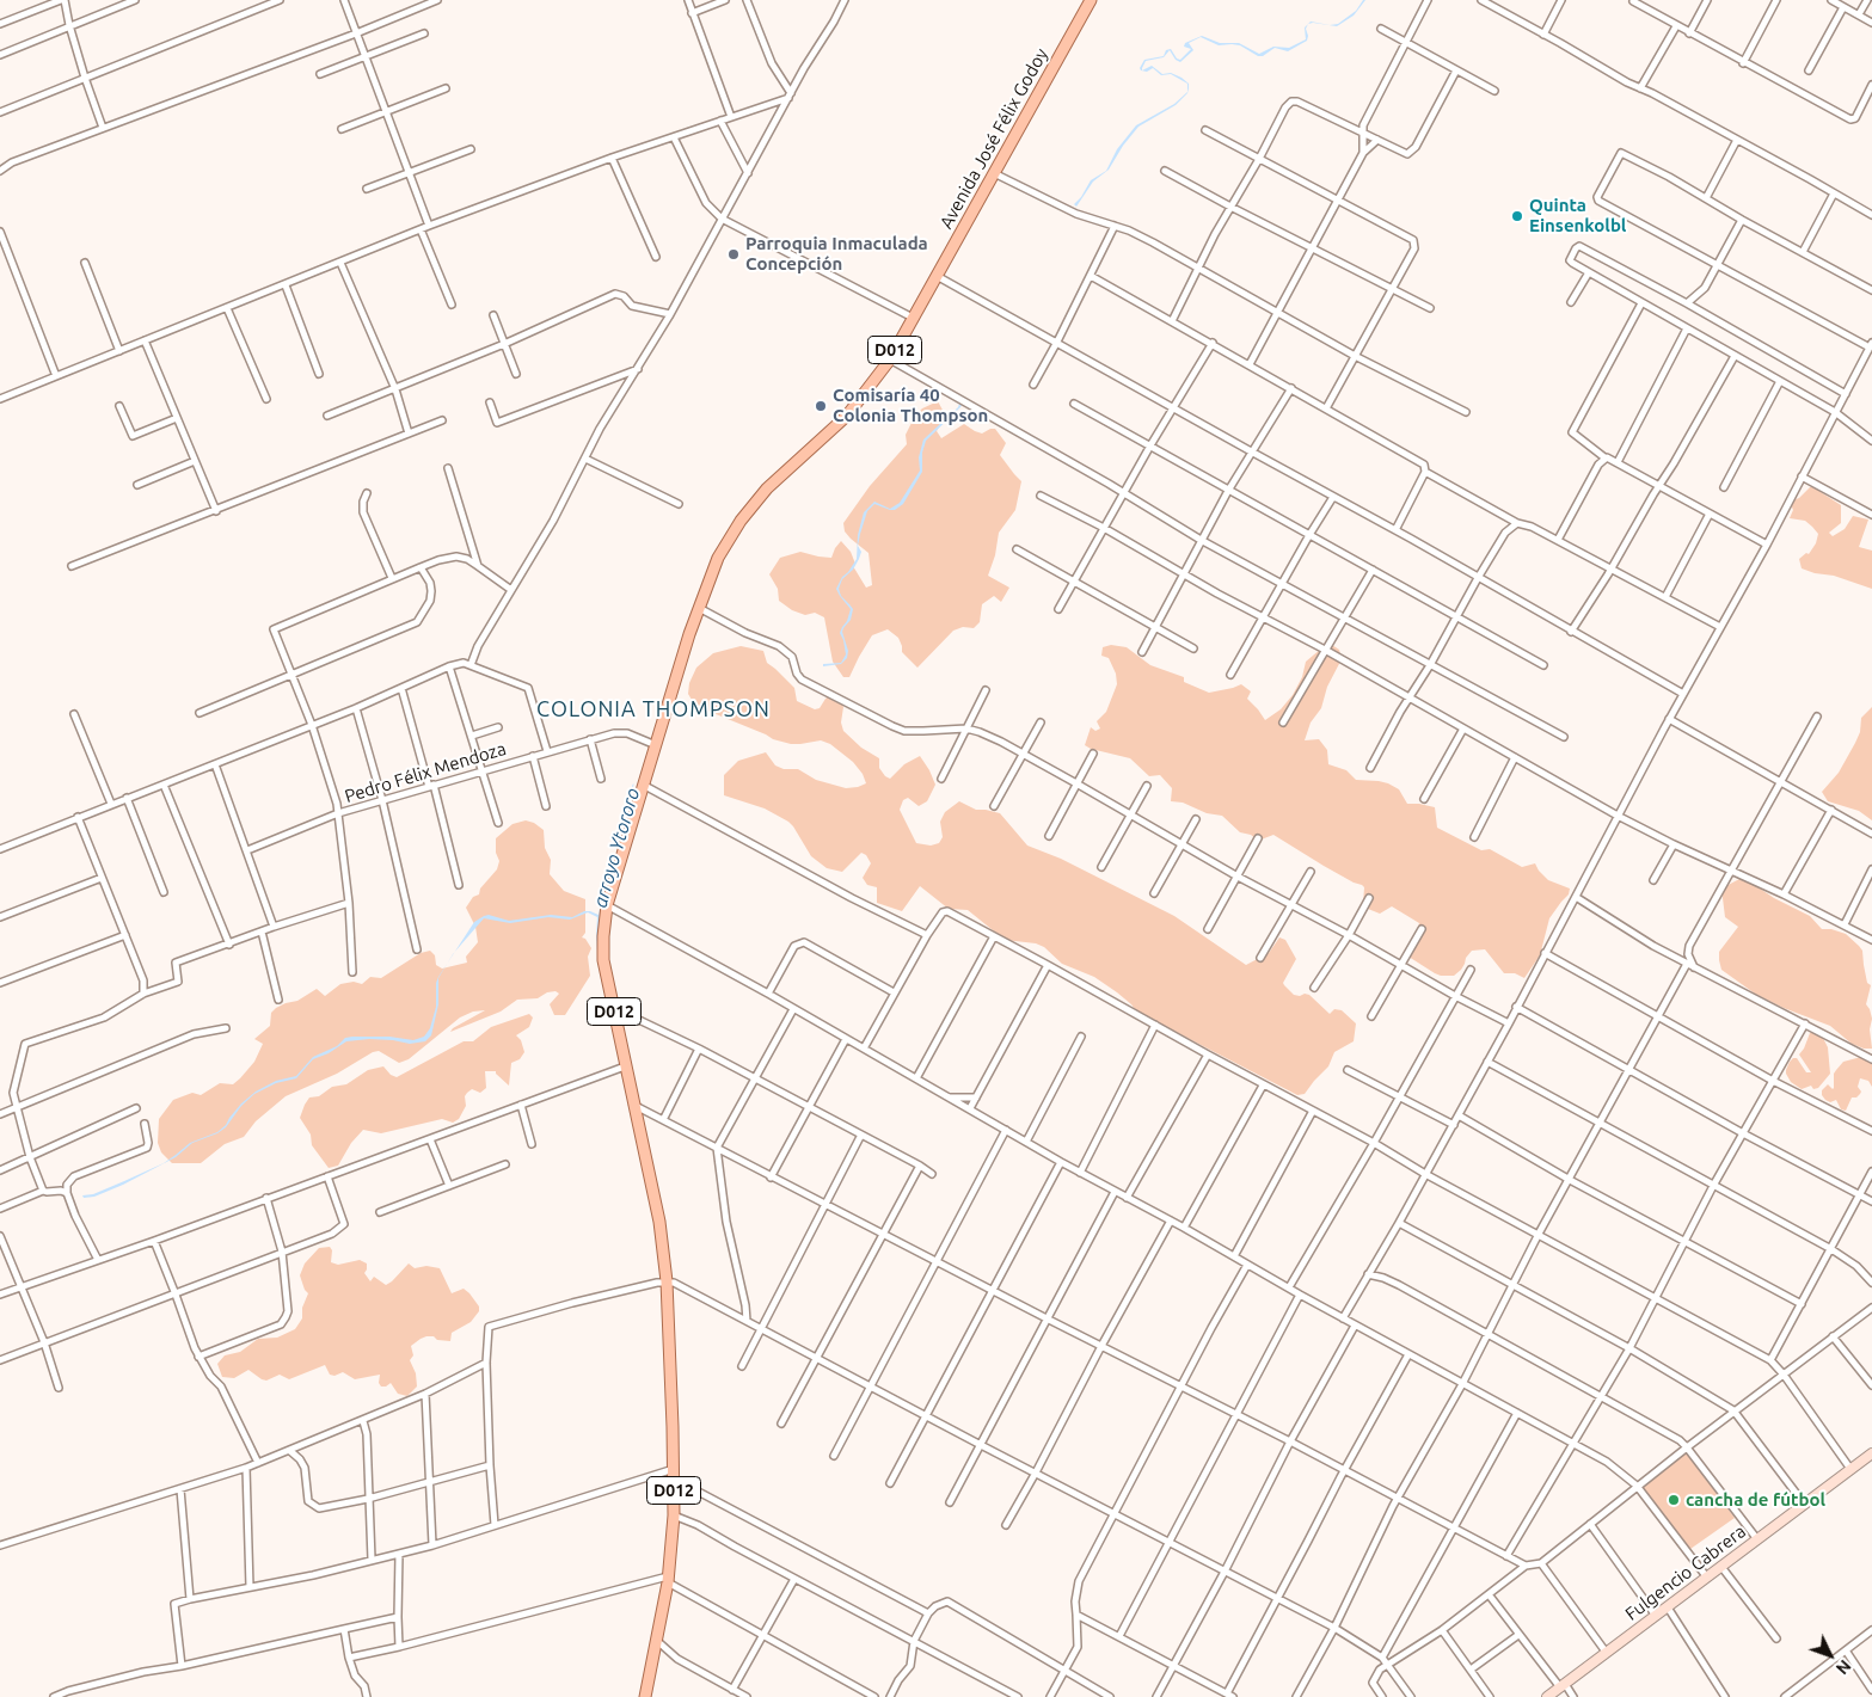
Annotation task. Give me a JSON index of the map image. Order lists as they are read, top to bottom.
{
  "streets": {
    "main road": ["Avenida José Félix Godoy", "D012", "Fulgencio Cabrera"],
    "street": ["Pedro Félix Mendoza"]
  },
  "crossings": [
    ["Avenida José Félix Godoy", "D012"],
    ["Avenida José Félix Godoy", "Pedro Félix Mendoza"],
    ["D012", "Pedro Félix Mendoza"]
  ],
  "districts": ["COLONIA THOMPSON"],
  "water": ["arroyo Ytororo"],
  "places": [
    "Quinta Einsenkolbl",
    "Parroquia Inmaculada Concepción",
    "Comisaría 40 Colonia Thompson",
    "cancha de fútbol"
  ],
  "north": "bottom right"
}
